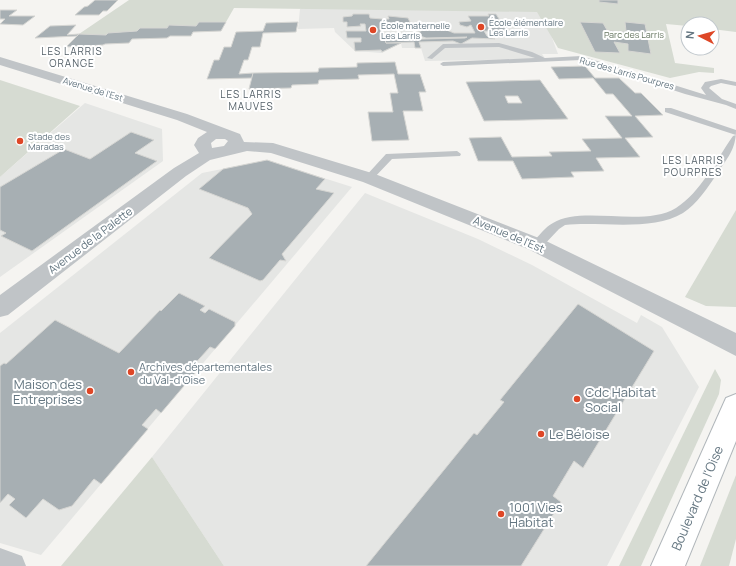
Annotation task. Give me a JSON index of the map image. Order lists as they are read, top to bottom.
{
  "streets": {
    "main road": ["Boulevard de l'Oise"],
    "street": ["Avenue de l'Est", "Avenue de la Palette"],
    "lane": ["Rue des Larris Pourpres"]
  },
  "crossings": [
    ["Avenue de l'Est", "Avenue de la Palette"]
  ],
  "districts": ["LES LARRIS ORANGE", "LES LARRIS MAUVES", "LES LARRIS POURPRES"],
  "parks": ["Parc des Larris"],
  "places": [
    "École élémentaire Les Larris",
    "École maternelle Les Larris",
    "Stade des Maradas",
    "Archives départementales du Val-d'Oise",
    "Maison des Entreprises",
    "Cdc Habitat Social",
    "Le Béloise",
    "1001 Vies Habitat"
  ],
  "north": "left"
}
